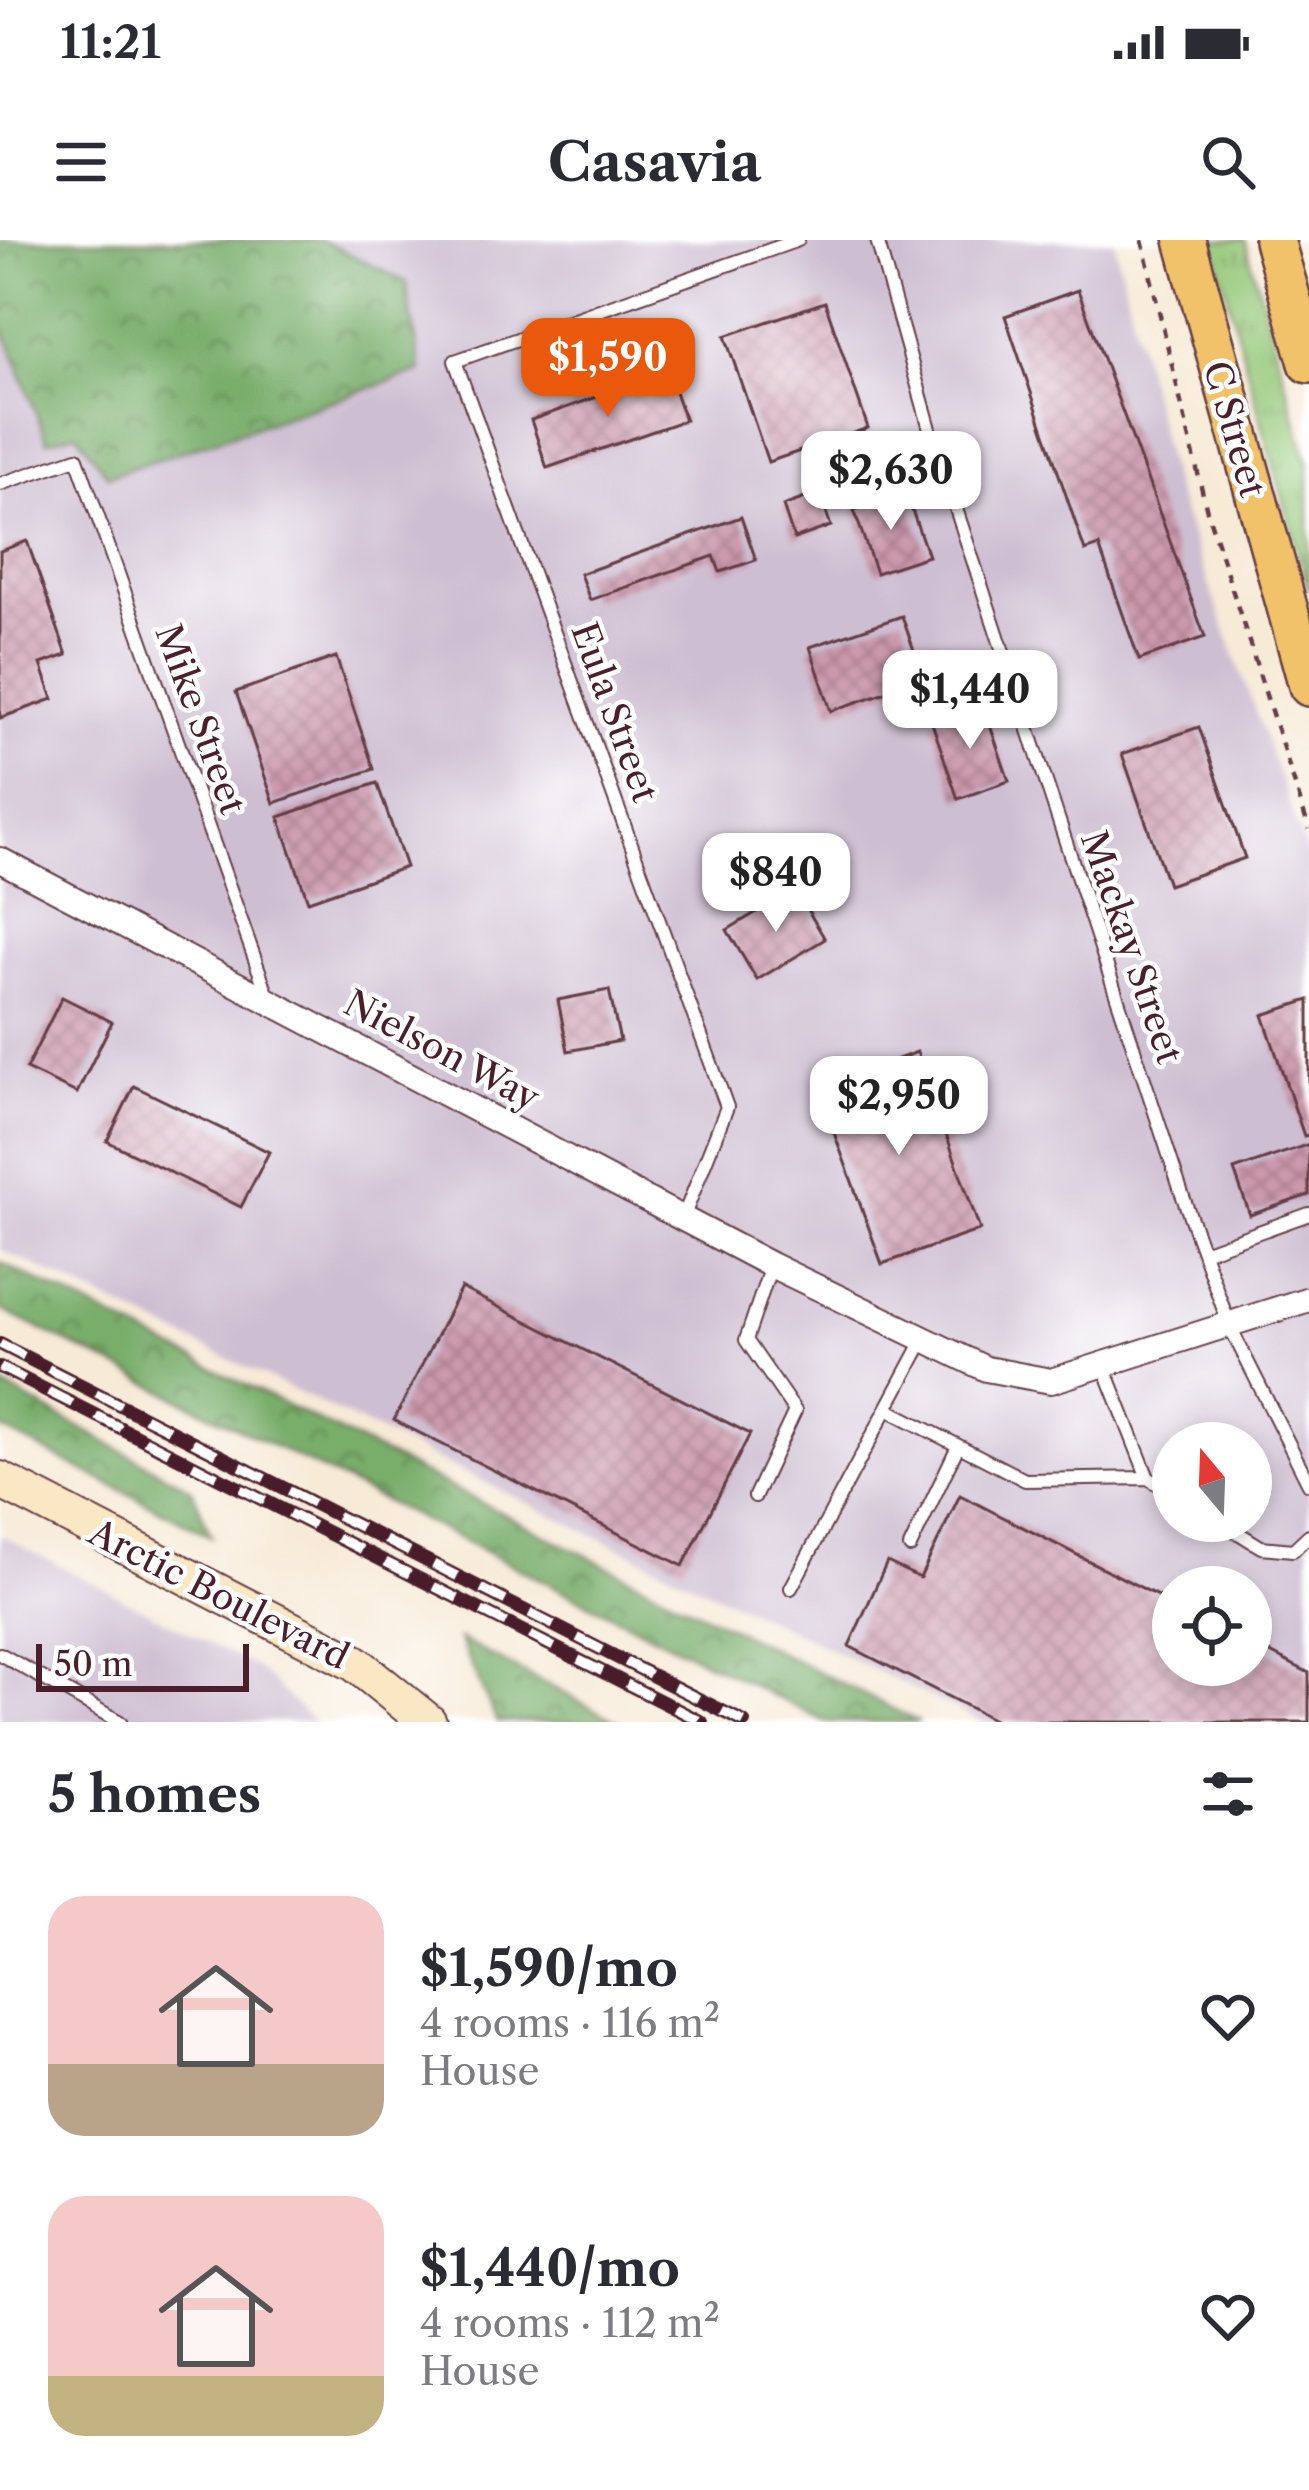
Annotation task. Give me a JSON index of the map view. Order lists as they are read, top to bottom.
{
  "streets": {
    "main road": ["C Street", "Arctic Boulevard"],
    "street": ["Nielson Way"],
    "lane": ["Eula Street", "Mike Street", "Mackay Street"]
  },
  "crossings": [
    ["Eula Street", "Nielson Way"],
    ["Mike Street", "Nielson Way"]
  ],
  "scale_bar": "50 m",
  "north": "top",
  "page": {
    "status": "11:21",
    "header": "Casavia",
    "price": [
      "$1,590",
      "$2,630",
      "$1,440",
      "$840",
      "$2,950"
    ],
    "scale": "50 m",
    "heading": "5 homes",
    "list": [
      {
        "name": "$1,590/mo",
        "note": "4 rooms · 116 m² · House"
      },
      {
        "name": "$1,440/mo",
        "note": "4 rooms · 112 m² · House"
      }
    ]
  }
}
